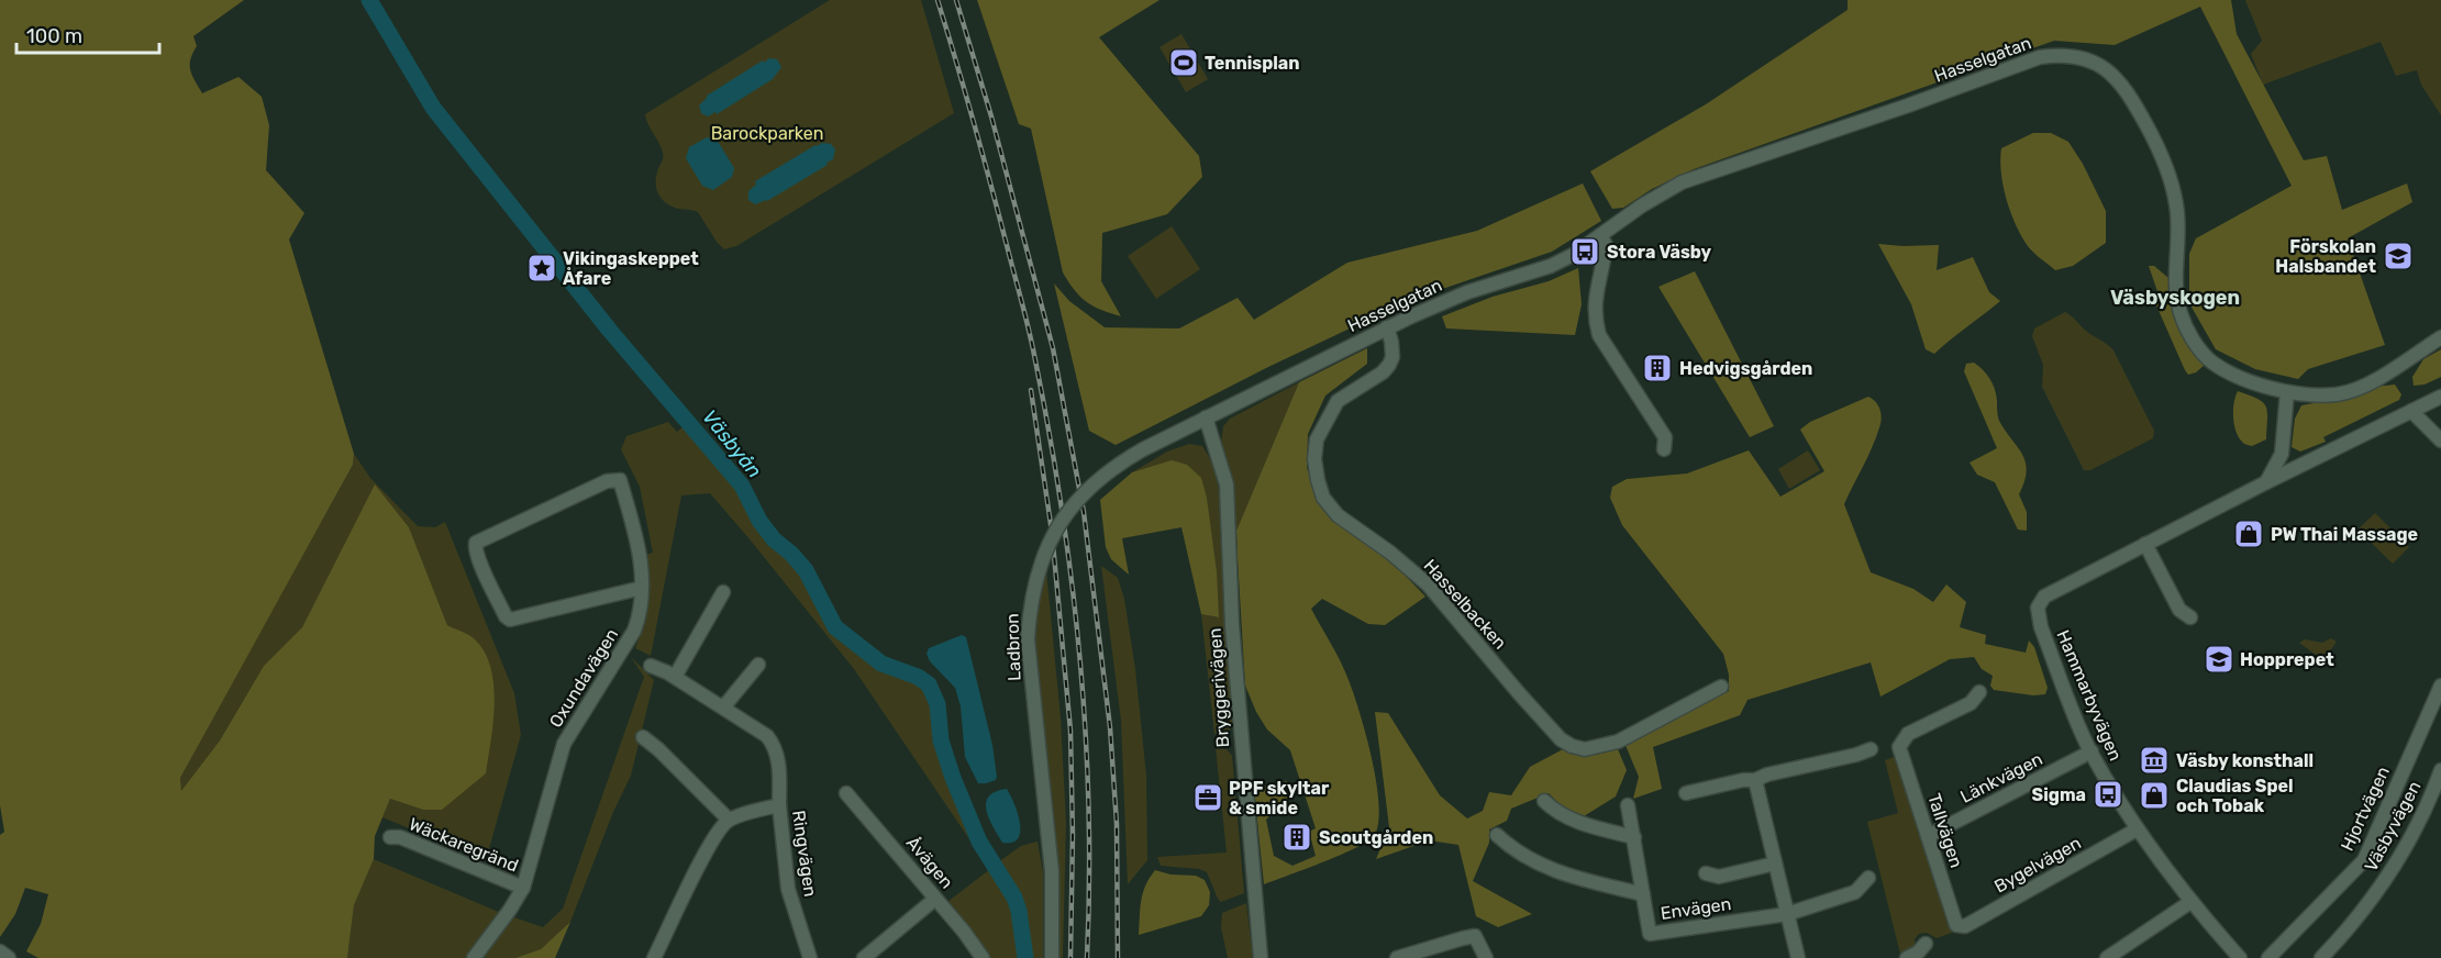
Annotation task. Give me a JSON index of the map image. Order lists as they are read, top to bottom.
{
  "streets": {
    "street": [
      "Hasselgatan",
      "Hasselbacken",
      "Ladbron",
      "Oxundavägen",
      "Bryggerivägen",
      "Hammarbyvägen",
      "Länkvägen",
      "Hjortvägen",
      "Väsbyvägen",
      "Tallvägen",
      "Wäckaregränd",
      "Ringvägen",
      "Åvägen",
      "Bygelvägen",
      "Envägen"
    ]
  },
  "crossings": [
    ["Hasselgatan", "Hasselbacken"],
    ["Hasselgatan", "Ladbron"],
    ["Hasselgatan", "Bryggerivägen"],
    ["Ladbron", "Bryggerivägen"],
    ["Oxundavägen", "Wäckaregränd"],
    ["Hammarbyvägen", "Länkvägen"],
    ["Hammarbyvägen", "Bygelvägen"],
    ["Länkvägen", "Tallvägen"],
    ["Tallvägen", "Bygelvägen"]
  ],
  "districts": ["Väsbyskogen"],
  "water": ["Väsbyån"],
  "parks": ["Barockparken"],
  "places": {
    "sports": ["Tennisplan"],
    "bus stop": ["Stora Väsby", "Sigma"],
    "school or university": ["Förskolan Halsbandet", "Hopprepet"],
    "place": ["Vikingaskeppet Åfare"],
    "building": ["Hedvigsgården", "Scoutgården"],
    "shop": ["PW Thai Massage", "Claudias Spel och Tobak"],
    "museum": ["Väsby konsthall"],
    "office": ["PPF skyltar & smide"]
  },
  "scale_bar": "100 m"
}
